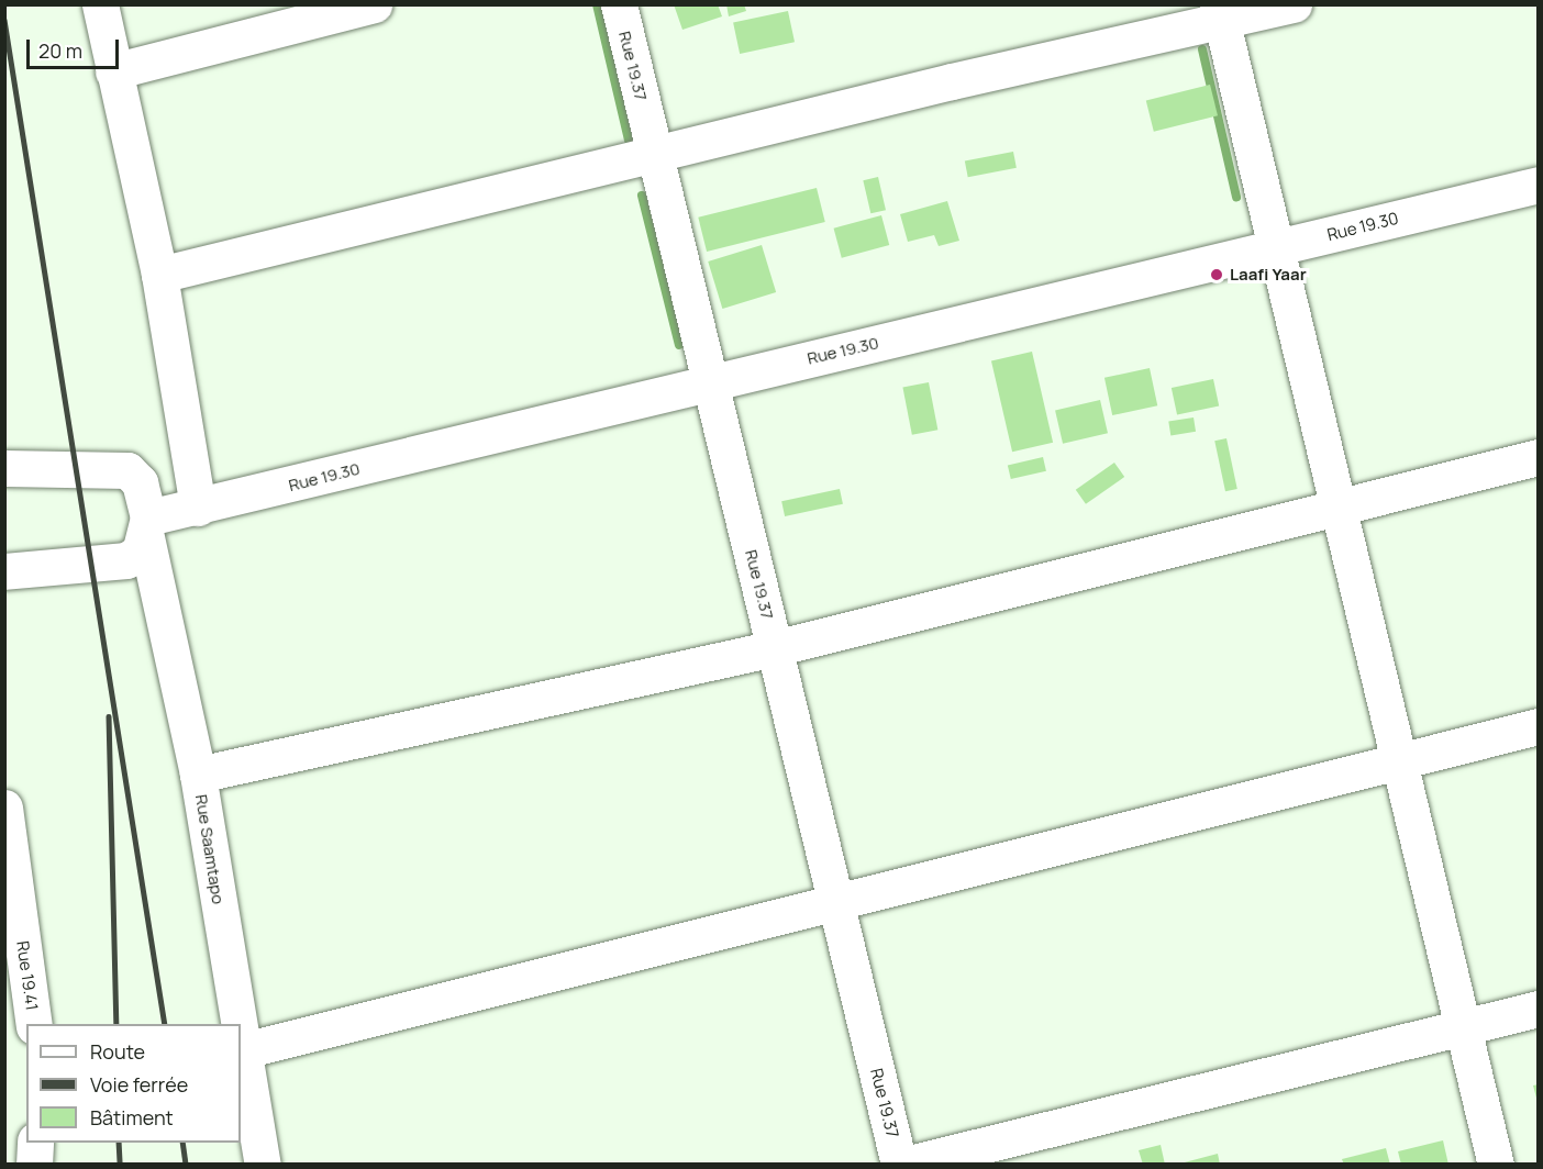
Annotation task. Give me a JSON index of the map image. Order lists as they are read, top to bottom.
{
  "streets": {
    "street": [
      "Rue 19.37",
      "Rue 19.30",
      "Rue Saamtapo",
      "Rue 19.41"
    ]
  },
  "crossings": [
    ["Rue 19.37", "Rue 19.30"],
    ["Rue 19.30", "Rue Saamtapo"]
  ],
  "places": ["Laafi Yaar"],
  "legend": ["Route", "Voie ferrée", "Bâtiment"],
  "scale_bar": "20 m"
}
